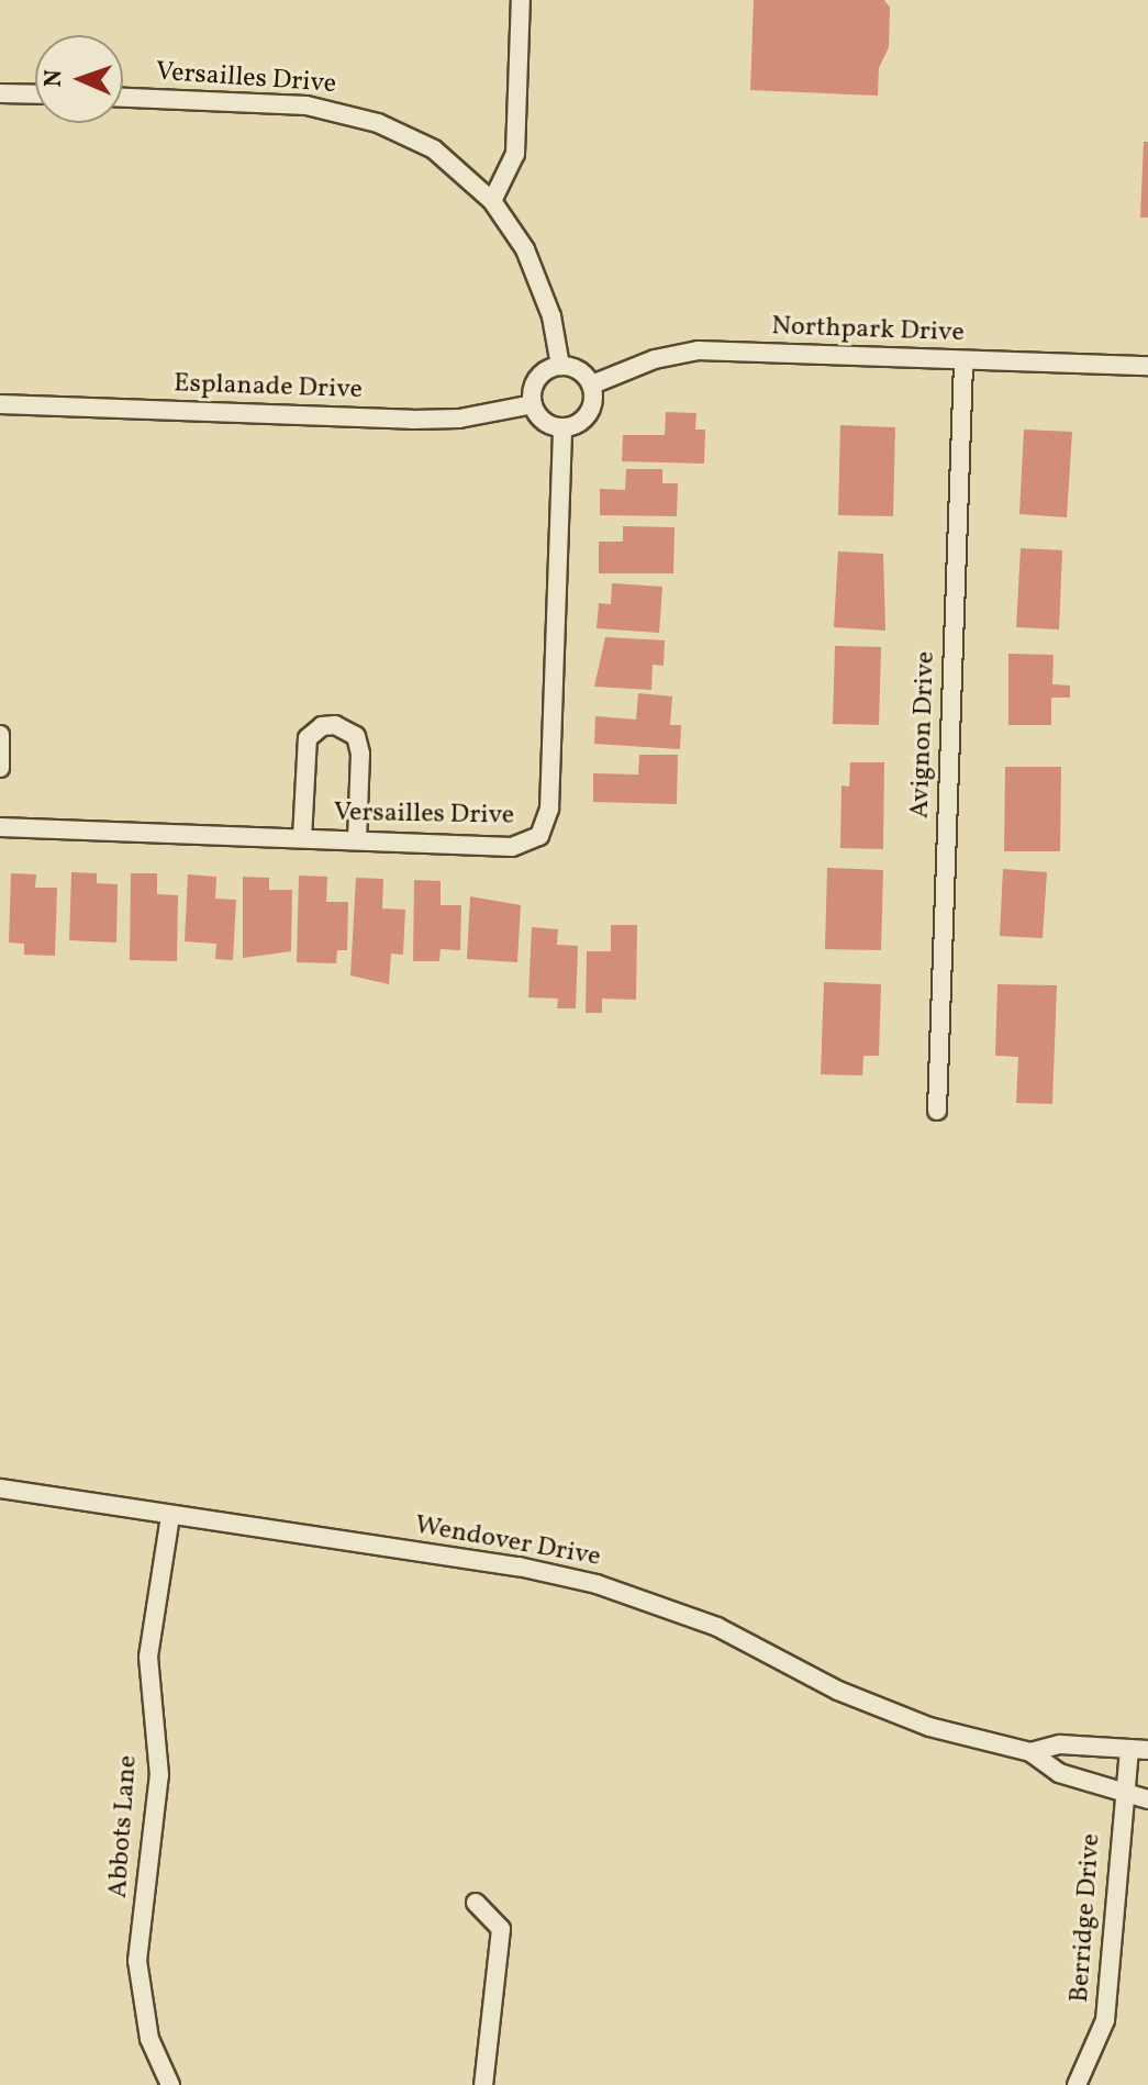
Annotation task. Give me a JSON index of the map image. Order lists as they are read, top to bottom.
{
  "streets": {
    "street": [
      "Versailles Drive",
      "Northpark Drive",
      "Esplanade Drive",
      "Avignon Drive",
      "Wendover Drive",
      "Abbots Lane",
      "Berridge Drive"
    ]
  },
  "crossings": [
    ["Versailles Drive", "Northpark Drive"],
    ["Versailles Drive", "Esplanade Drive"],
    ["Northpark Drive", "Esplanade Drive"],
    ["Northpark Drive", "Avignon Drive"],
    ["Wendover Drive", "Abbots Lane"],
    ["Wendover Drive", "Berridge Drive"]
  ],
  "north": "left"
}
